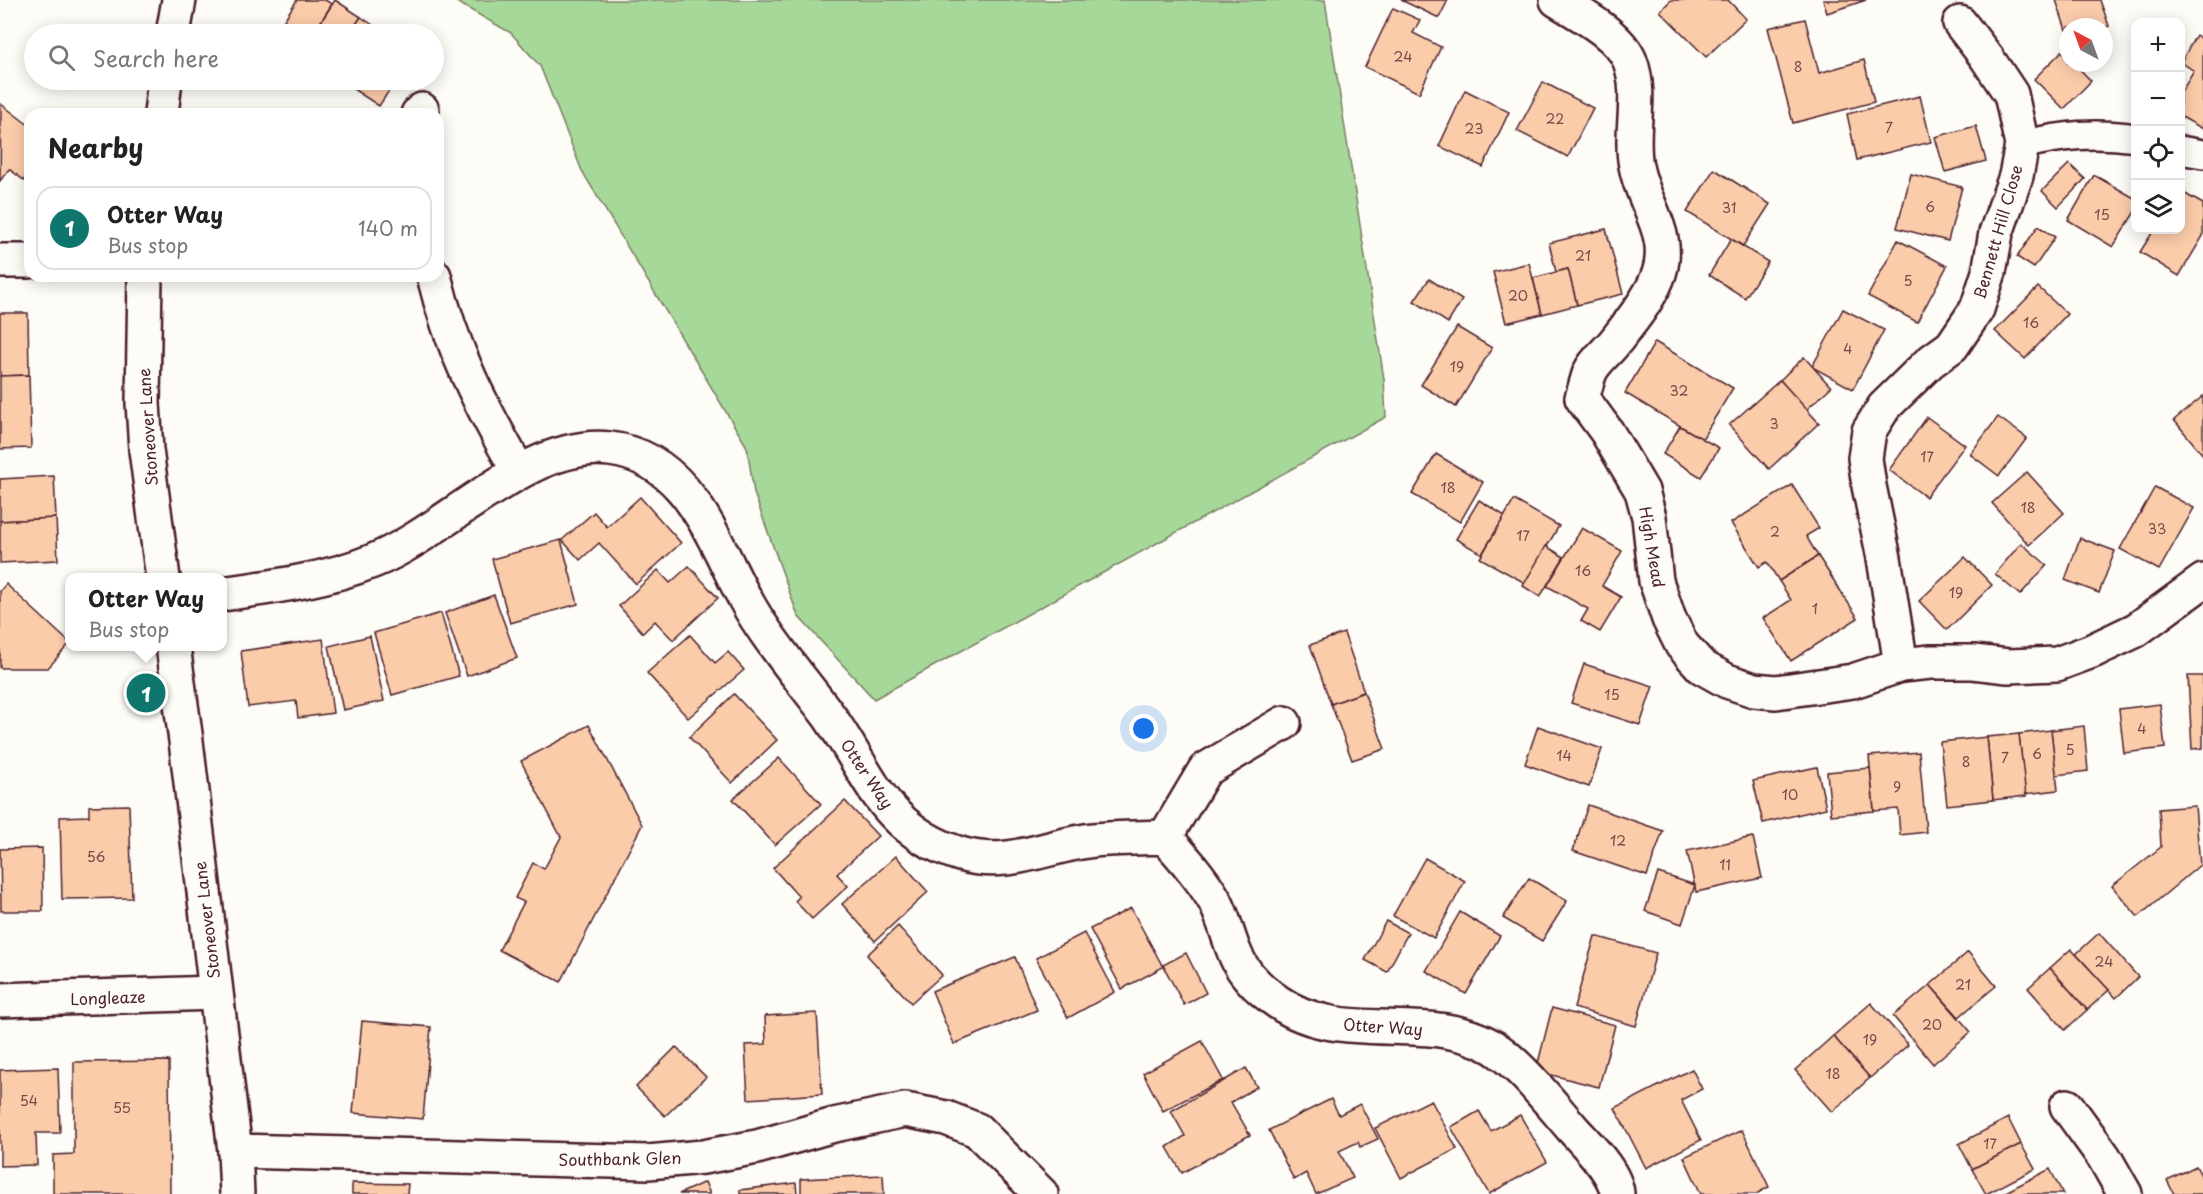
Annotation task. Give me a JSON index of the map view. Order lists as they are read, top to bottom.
{
  "streets": {
    "street": [
      "Bennett Hill Close",
      "Stoneover Lane",
      "High Mead",
      "Otter Way",
      "Longleaze",
      "Southbank Glen"
    ]
  },
  "crossings": [
    ["Bennett Hill Close", "High Mead"],
    ["Stoneover Lane", "Longleaze"],
    ["Stoneover Lane", "Southbank Glen"]
  ],
  "house_numbers": [
    "24",
    "8",
    "22",
    "7",
    "23",
    "6",
    "31",
    "15",
    "21",
    "5",
    "20",
    "16",
    "4",
    "19",
    "32",
    "3",
    "17",
    "18",
    "18",
    "33",
    "2",
    "17",
    "16",
    "19",
    "1",
    "15",
    "4",
    "5",
    "6",
    "14",
    "7",
    "8",
    "9",
    "10",
    "12",
    "56",
    "11",
    "24",
    "21",
    "20",
    "19",
    "18",
    "54",
    "55",
    "17"
  ],
  "north": "top left",
  "page": {
    "map_buttons": ["+", "−"],
    "search": "Search here",
    "heading": "Nearby",
    "list": [
      {
        "mark": "1",
        "name": "Otter Way",
        "note": "Bus stop",
        "value": "140 m"
      }
    ],
    "popup": ["Otter Way", "Bus stop"],
    "pins": "1"
  }
}
